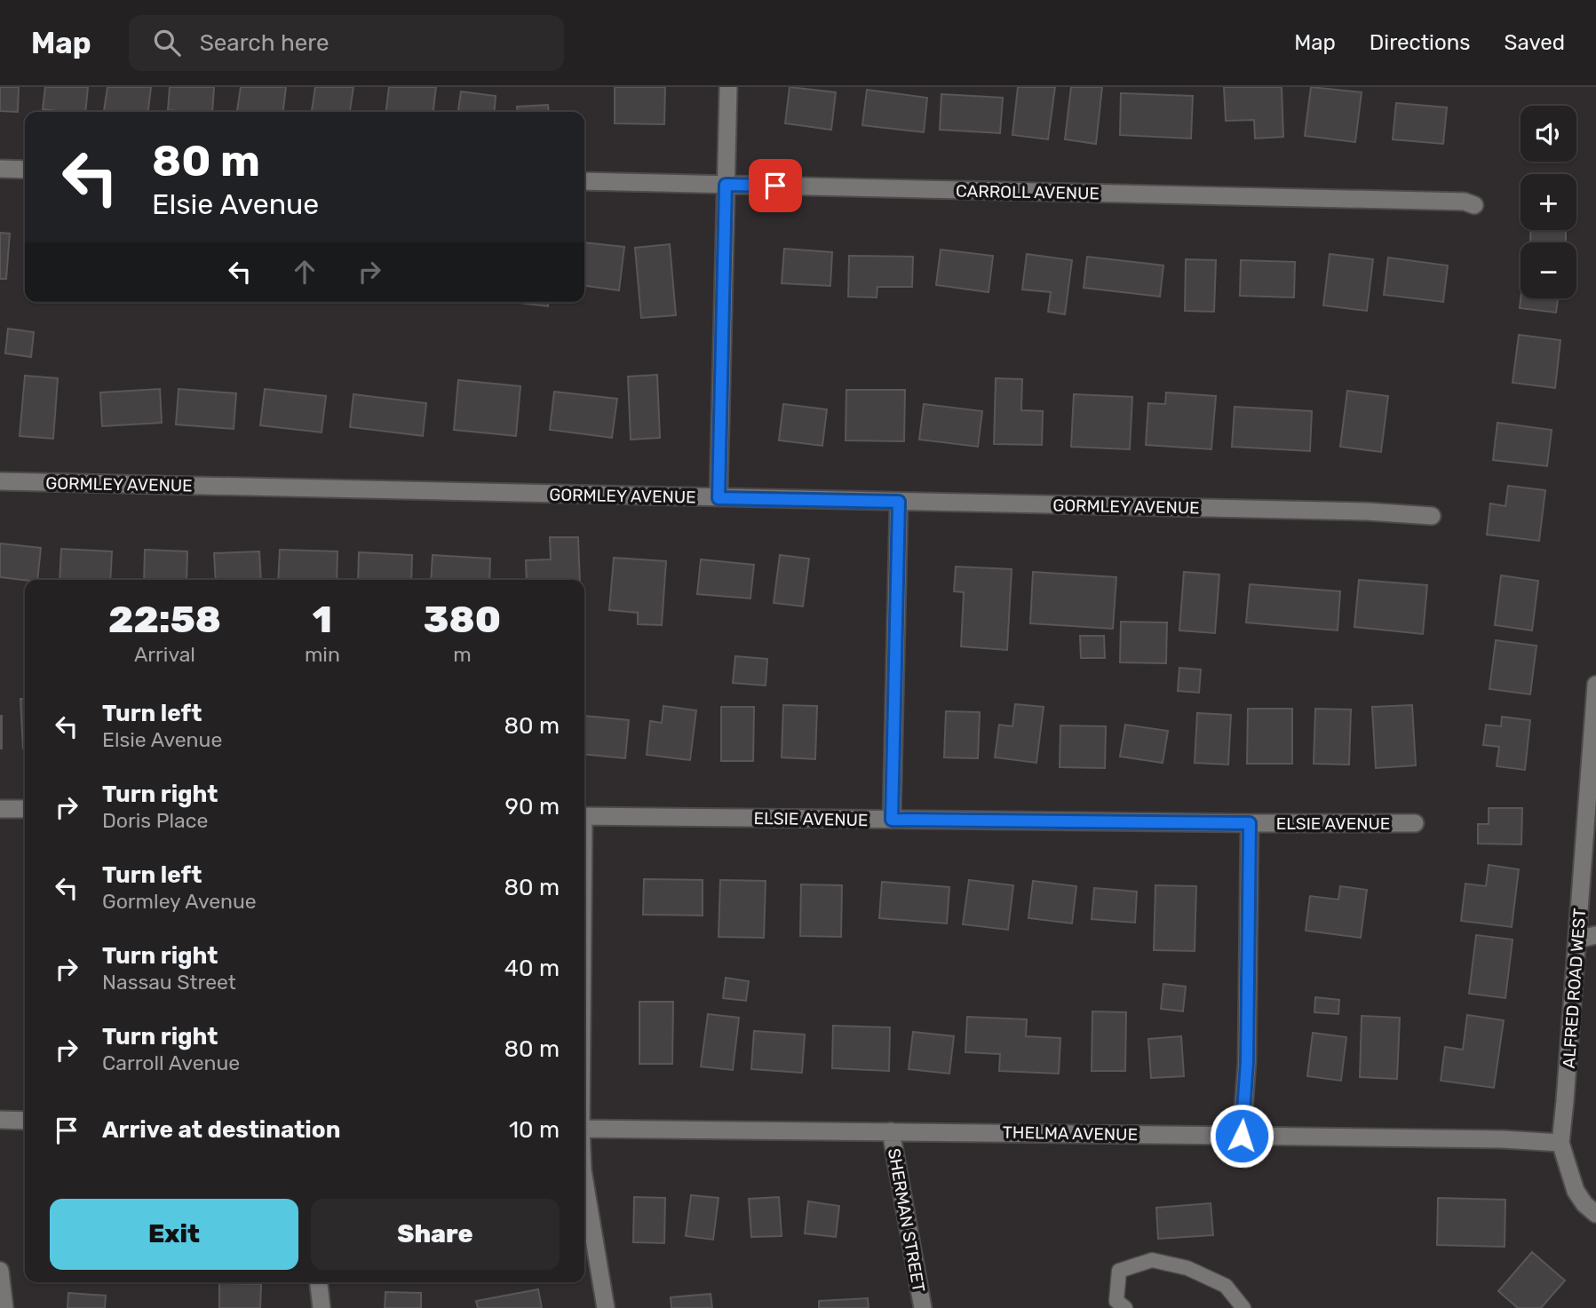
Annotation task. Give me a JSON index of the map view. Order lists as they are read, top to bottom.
{
  "streets": {
    "street": [
      "CARROLL AVENUE",
      "GORMLEY AVENUE",
      "ELSIE AVENUE",
      "ALFRED ROAD WEST",
      "THELMA AVENUE",
      "SHERMAN STREET"
    ]
  },
  "crossings": [
    ["ALFRED ROAD WEST", "THELMA AVENUE"],
    ["THELMA AVENUE", "SHERMAN STREET"]
  ],
  "page": {
    "header": "Map",
    "search": "Search here",
    "nav": ["Map", "Directions", "Saved"],
    "map_buttons": ["+", "−"],
    "turn": ["80 m", "Elsie Avenue"],
    "eta": [
      "22:58",
      "Arrival",
      "1",
      "min",
      "380",
      "m"
    ],
    "list": [
      {
        "name": "Turn left",
        "note": "Elsie Avenue",
        "value": "80 m"
      },
      {
        "name": "Turn right",
        "note": "Doris Place",
        "value": "90 m"
      },
      {
        "name": "Turn left",
        "note": "Gormley Avenue",
        "value": "80 m"
      },
      {
        "name": "Turn right",
        "note": "Nassau Street",
        "value": "40 m"
      },
      {
        "name": "Turn right",
        "note": "Carroll Avenue",
        "value": "80 m"
      },
      {
        "name": "Arrive at destination",
        "value": "10 m"
      }
    ],
    "buttons": ["Exit", "Share"]
  }
}
